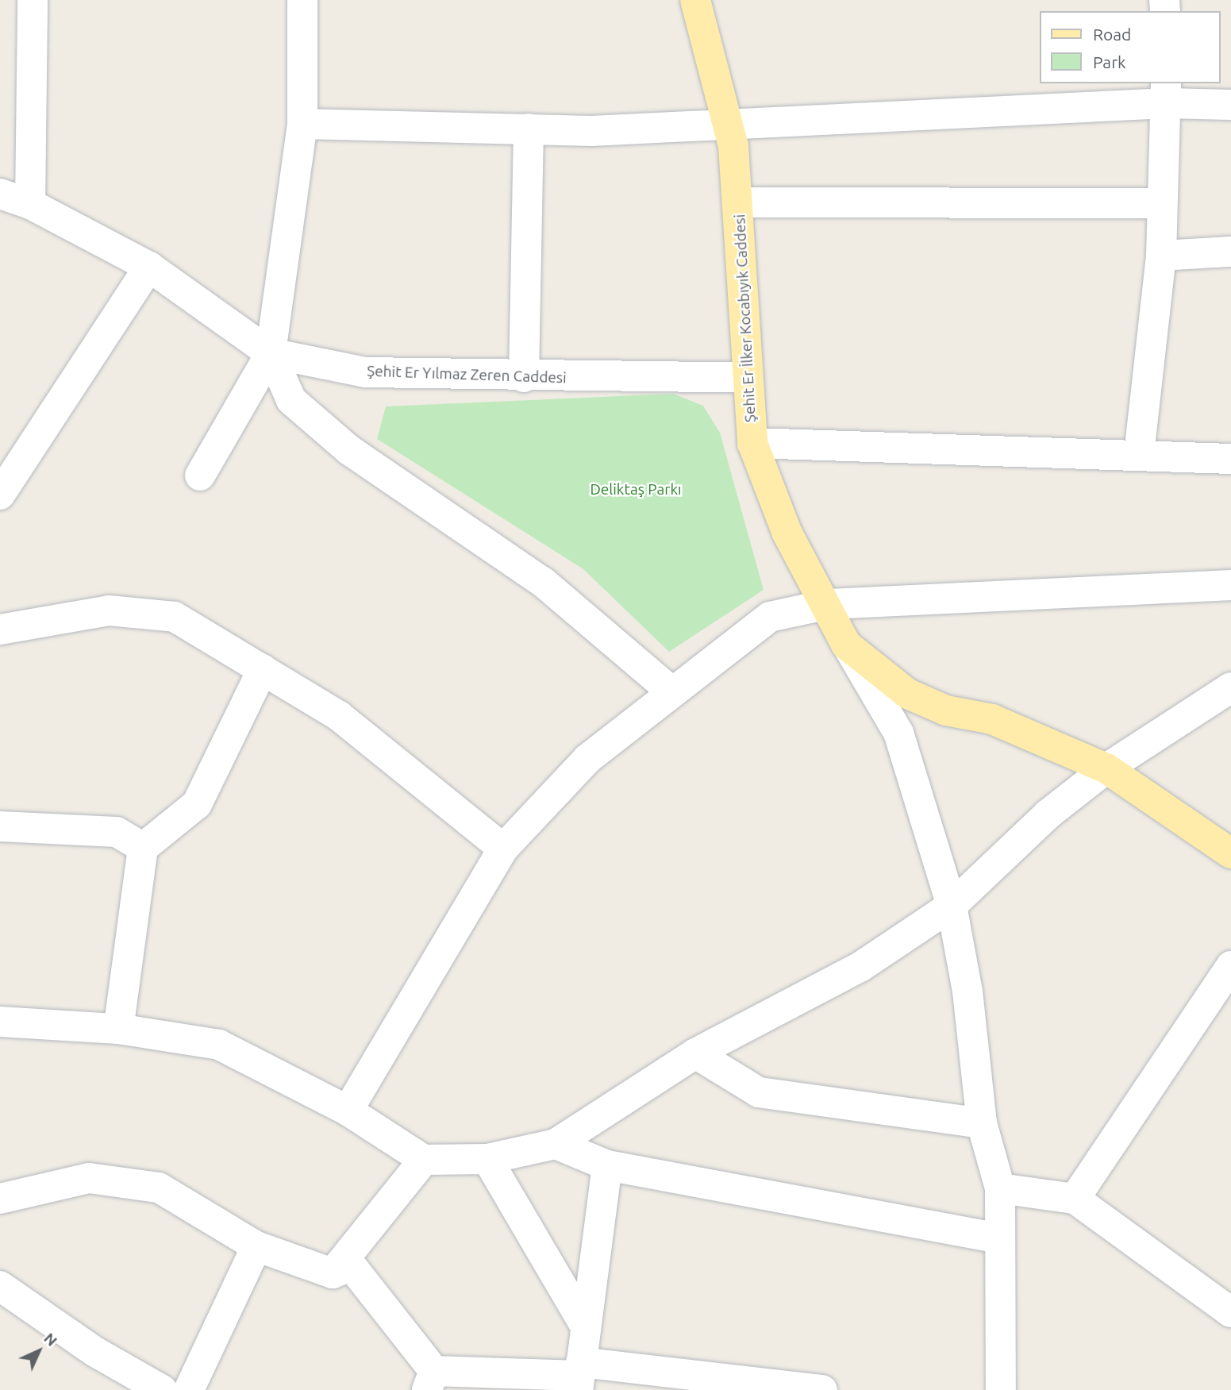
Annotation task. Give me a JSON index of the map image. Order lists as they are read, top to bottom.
{
  "streets": {
    "main road": ["Şehit Er İlker Kocabıyık Caddesi"],
    "street": ["Şehit Er Yılmaz Zeren Caddesi"]
  },
  "crossings": [
    ["Şehit Er İlker Kocabıyık Caddesi", "Şehit Er Yılmaz Zeren Caddesi"]
  ],
  "parks": ["Deliktaş Parkı"],
  "legend": ["Road", "Park"],
  "north": "top right"
}
